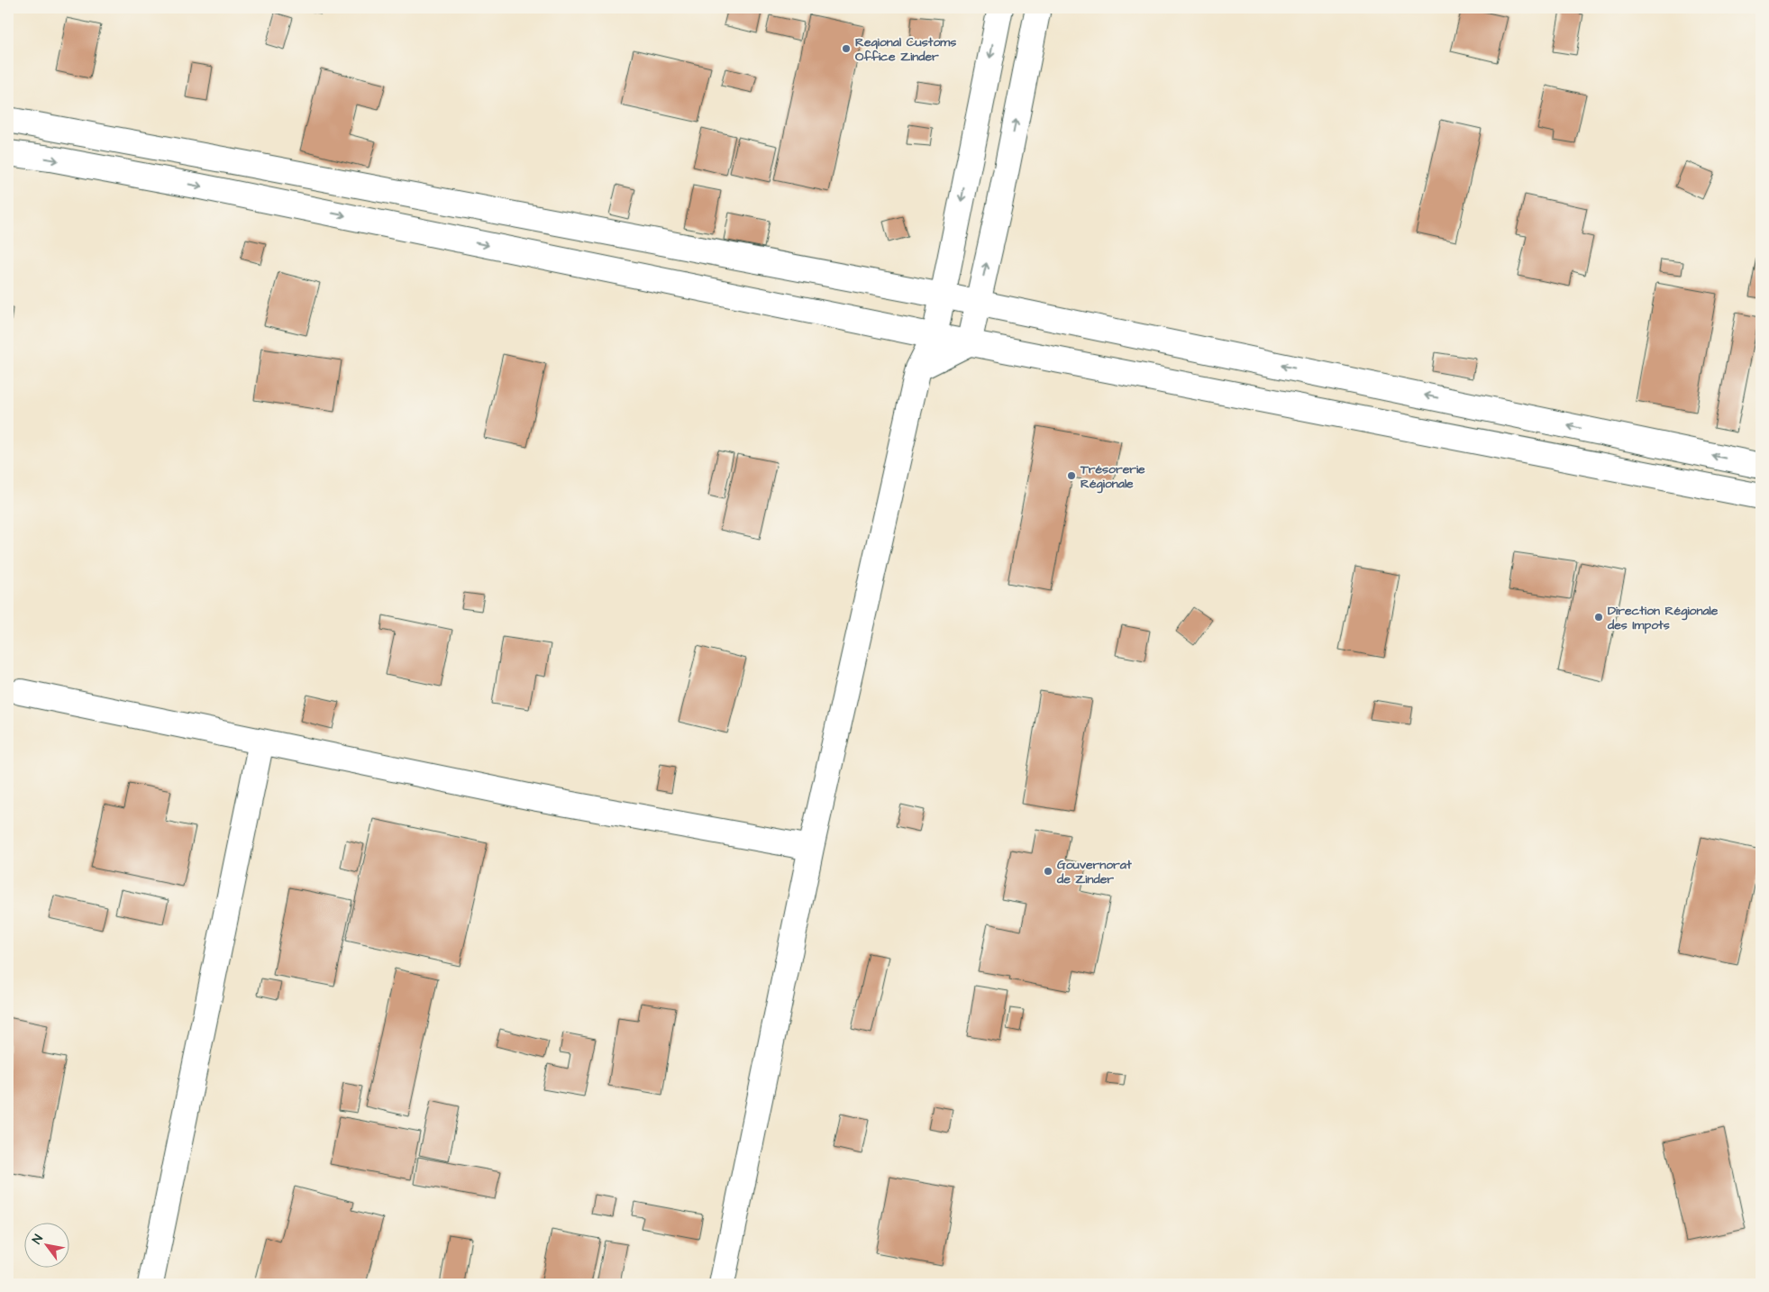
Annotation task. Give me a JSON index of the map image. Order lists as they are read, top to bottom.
{
  "places": [
    "Regional Customs Office Zinder",
    "Trésorerie Régionale",
    "Direction Régionale des Impots",
    "Gouvernorat de Zinder"
  ],
  "north": "top left"
}
